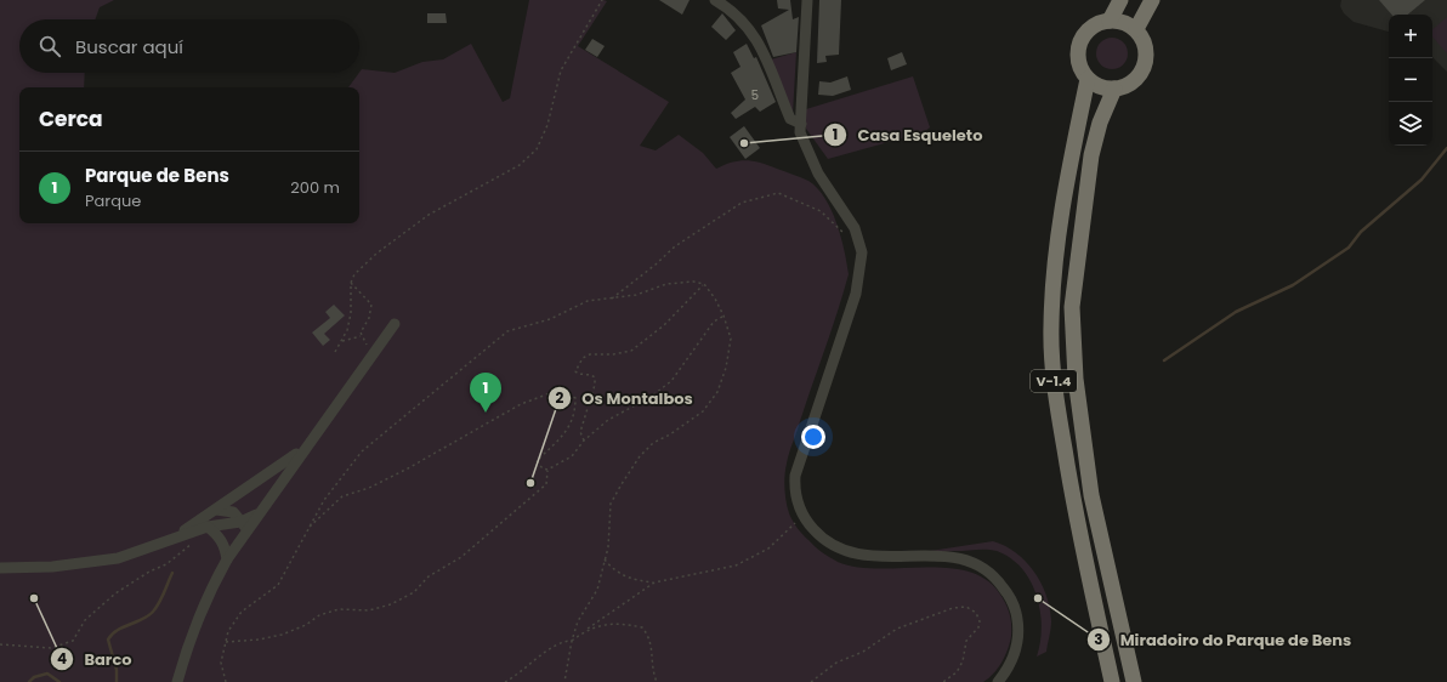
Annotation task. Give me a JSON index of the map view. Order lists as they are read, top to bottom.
{
  "streets": {
    "highway": ["V-1.4"]
  },
  "places": [
    "Casa Esqueleto",
    "Os Montalbos",
    "Barco",
    "Miradoiro do Parque de Bens"
  ],
  "house_numbers": ["5"],
  "page": {
    "map_buttons": ["+", "−"],
    "search": "Buscar aquí",
    "heading": "Cerca",
    "list": [
      {
        "mark": "1",
        "name": "Parque de Bens",
        "note": "Parque",
        "value": "200 m"
      }
    ],
    "pins": "1"
  }
}
